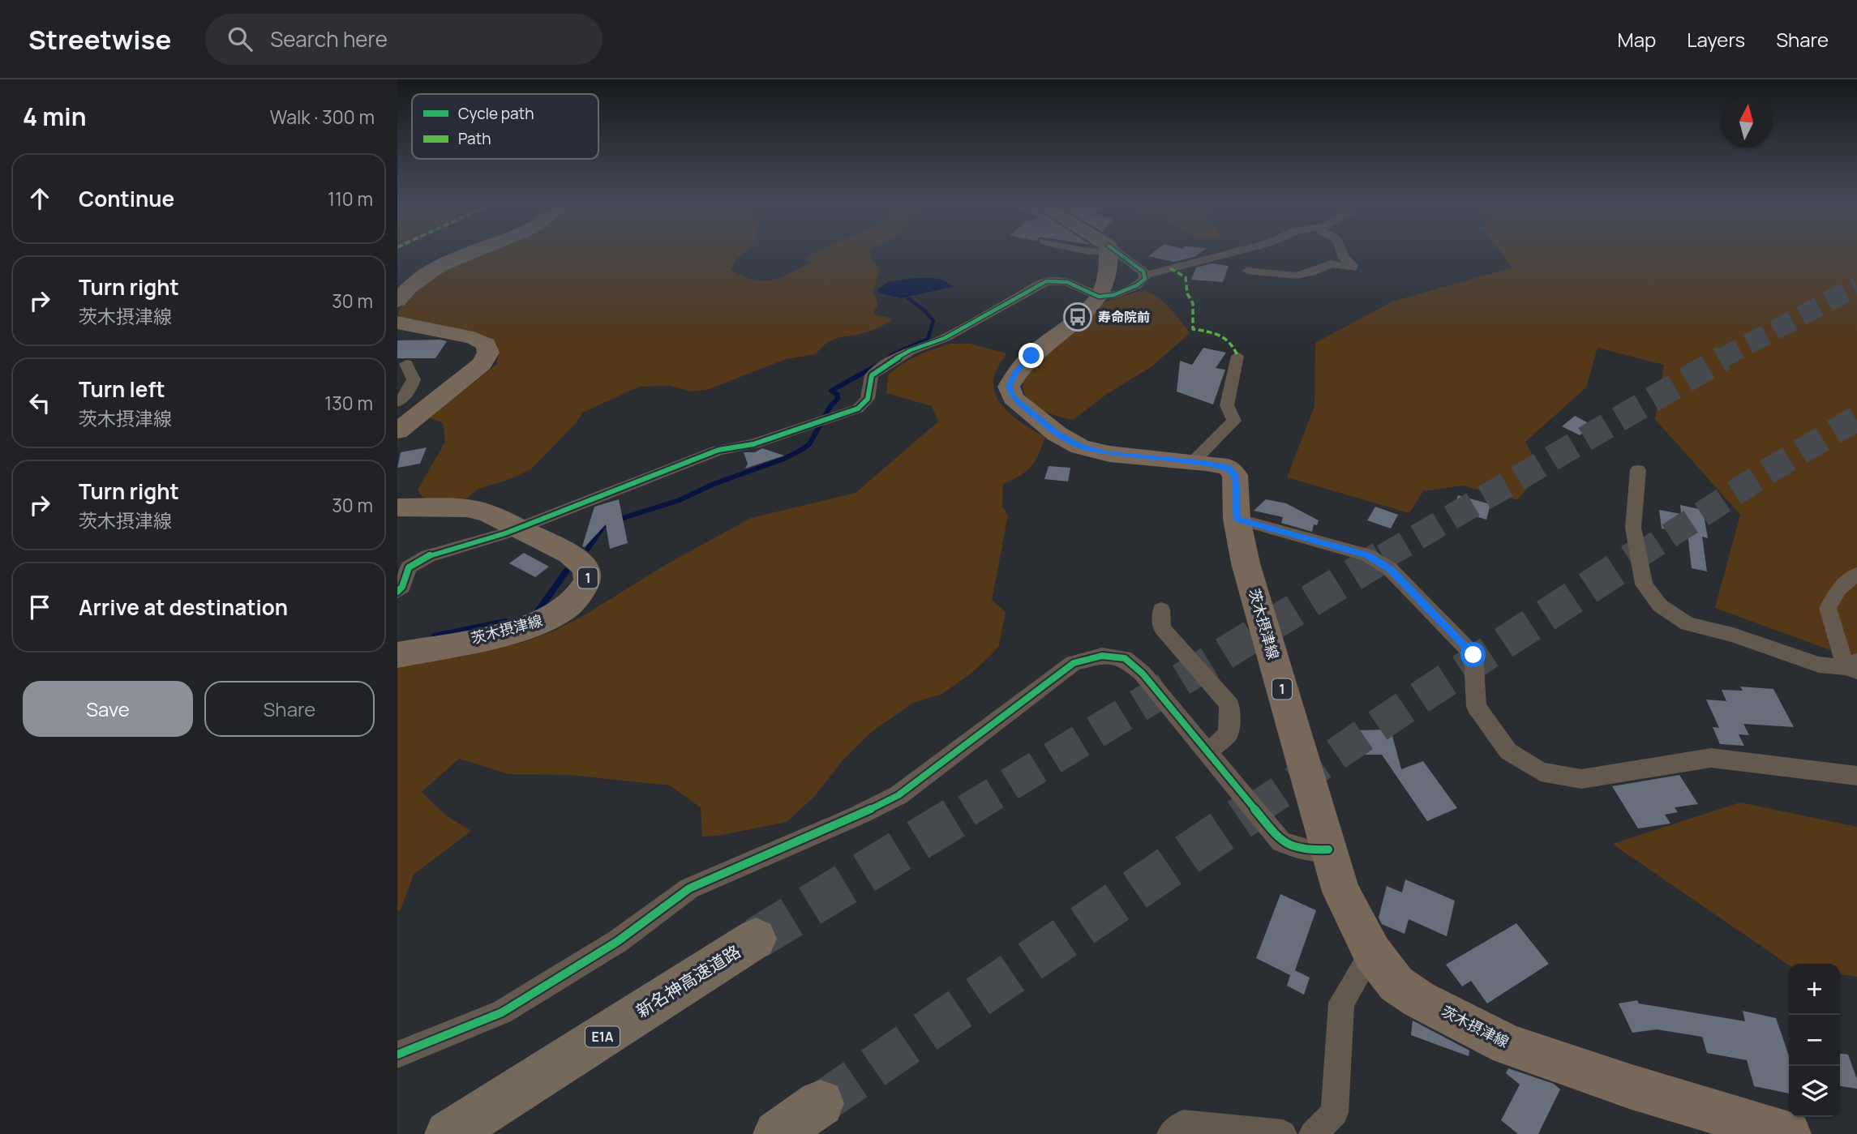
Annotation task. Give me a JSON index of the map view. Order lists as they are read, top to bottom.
{
  "streets": {
    "highway": ["新名神高速道路", "E1A"],
    "main road": ["1", "茨木摂津線"]
  },
  "places": {
    "bus stop": ["寿命院前"]
  },
  "legend": ["Cycle path", "Path"],
  "north": "top",
  "page": {
    "header": "Streetwise",
    "search": "Search here",
    "nav": ["Map", "Layers", "Share"],
    "heading": ["4 min", "Walk · 300 m"],
    "list": [
      ["Continue", "110 m"],
      ["Turn right", "茨木摂津線", "30 m"],
      ["Turn left", "茨木摂津線", "130 m"],
      ["Turn right", "茨木摂津線", "30 m"],
      "Arrive at destination"
    ],
    "buttons": ["Save", "Share"],
    "map_buttons": ["+", "−"]
  }
}
